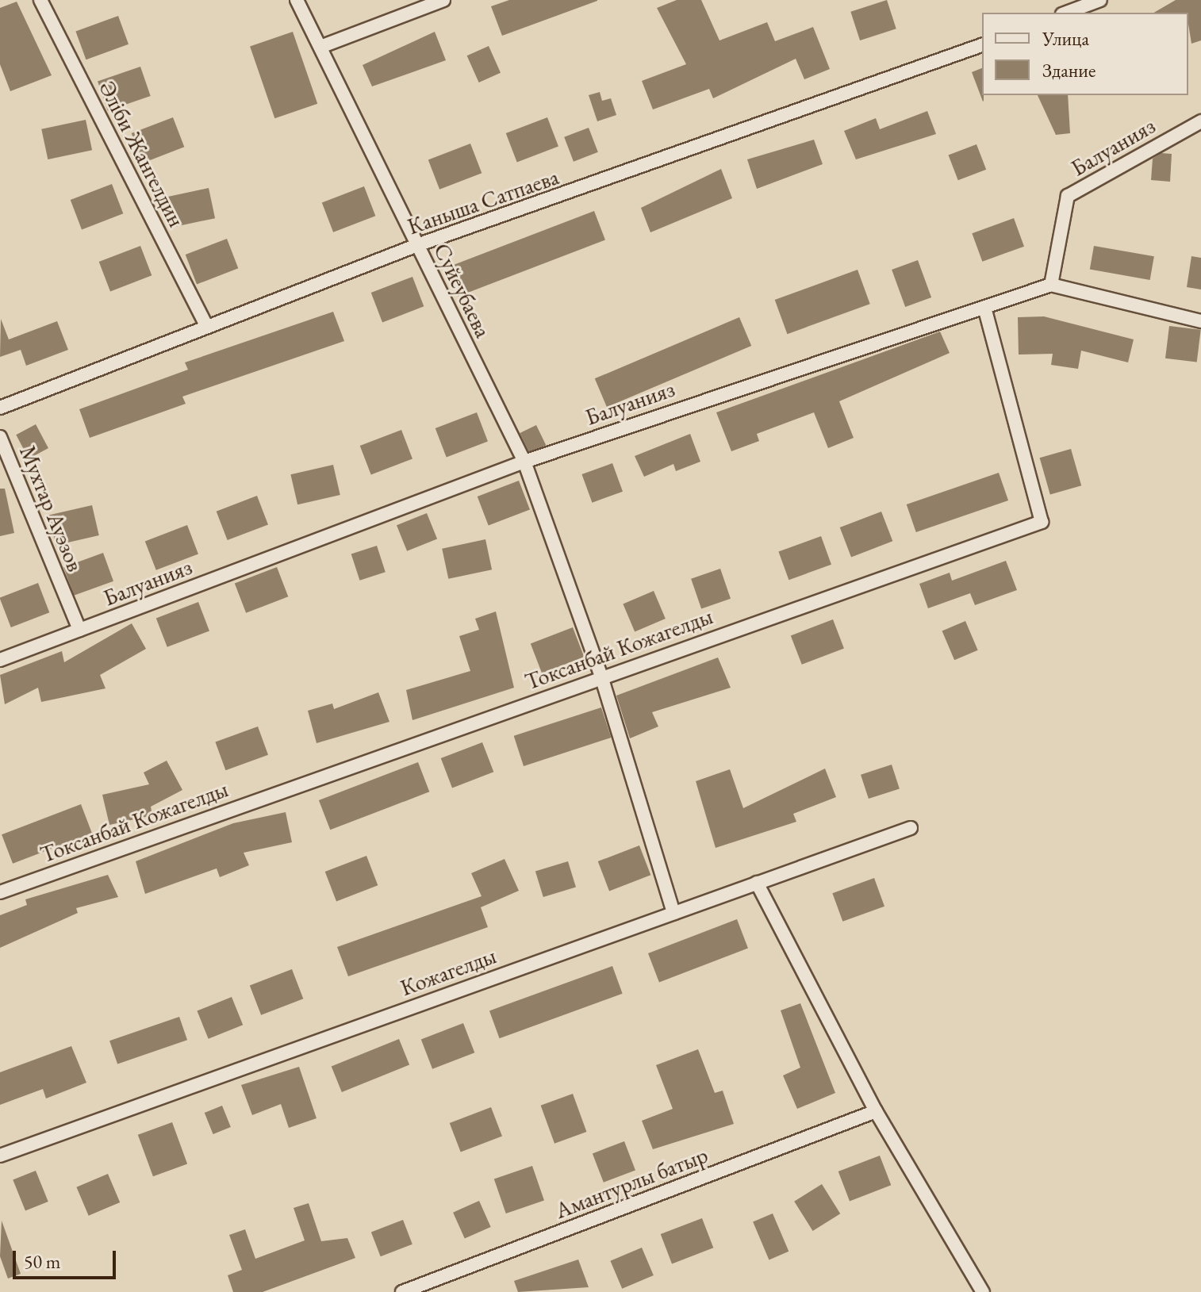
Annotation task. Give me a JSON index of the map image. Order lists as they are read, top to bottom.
{
  "streets": {
    "street": [
      "Балуанияз",
      "Әліби Жангелдин",
      "Каныша Сатпаева",
      "Суйеубаева",
      "Мухтар Ауэзов",
      "Токсанбай Кожагелды",
      "Кожагелды",
      "Амантурлы батыр"
    ]
  },
  "crossings": [
    ["Балуанияз", "Суйеубаева"],
    ["Балуанияз", "Мухтар Ауэзов"],
    ["Балуанияз", "Токсанбай Кожагелды"],
    ["Әліби Жангелдин", "Каныша Сатпаева"],
    ["Каныша Сатпаева", "Суйеубаева"],
    ["Суйеубаева", "Токсанбай Кожагелды"],
    ["Суйеубаева", "Кожагелды"]
  ],
  "legend": ["Улица", "Здание"],
  "scale_bar": "50 m"
}
